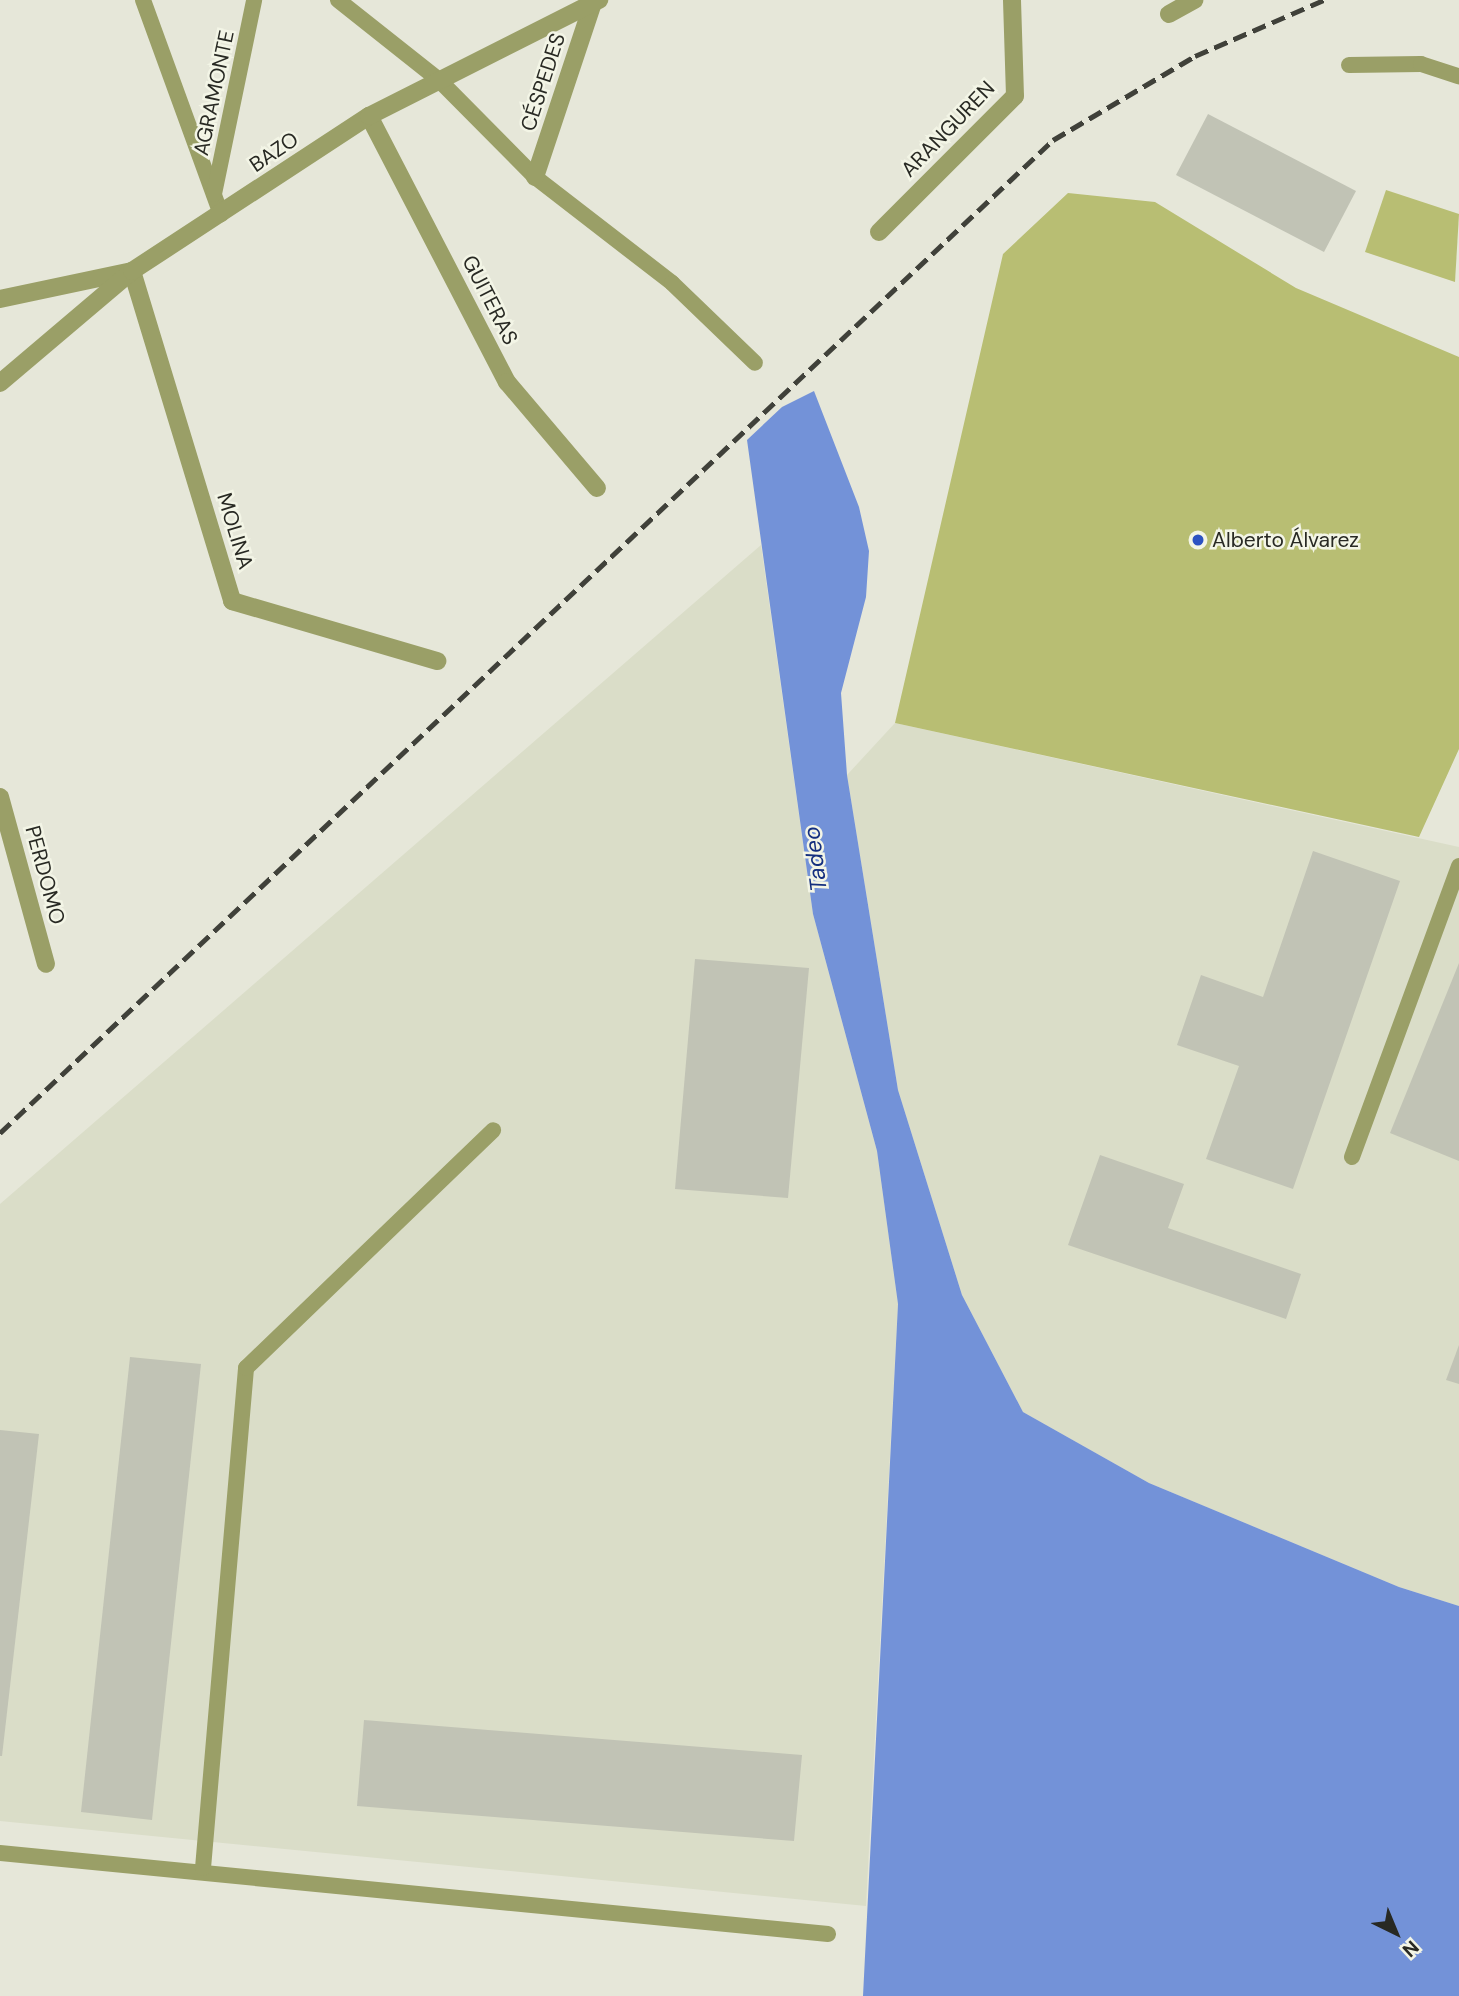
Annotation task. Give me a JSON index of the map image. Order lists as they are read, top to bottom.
{
  "streets": {
    "street": [
      "CÉSPEDES",
      "ARANGUREN",
      "BAZO",
      "GUITERAS",
      "MOLINA",
      "PERDOMO"
    ],
    "lane": ["AGRAMONTE"]
  },
  "crossings": [
    ["CÉSPEDES", "BAZO"],
    ["BAZO", "GUITERAS"],
    ["BAZO", "MOLINA"]
  ],
  "water": ["Tadeo"],
  "places": ["Alberto Álvarez"],
  "north": "bottom right"
}
